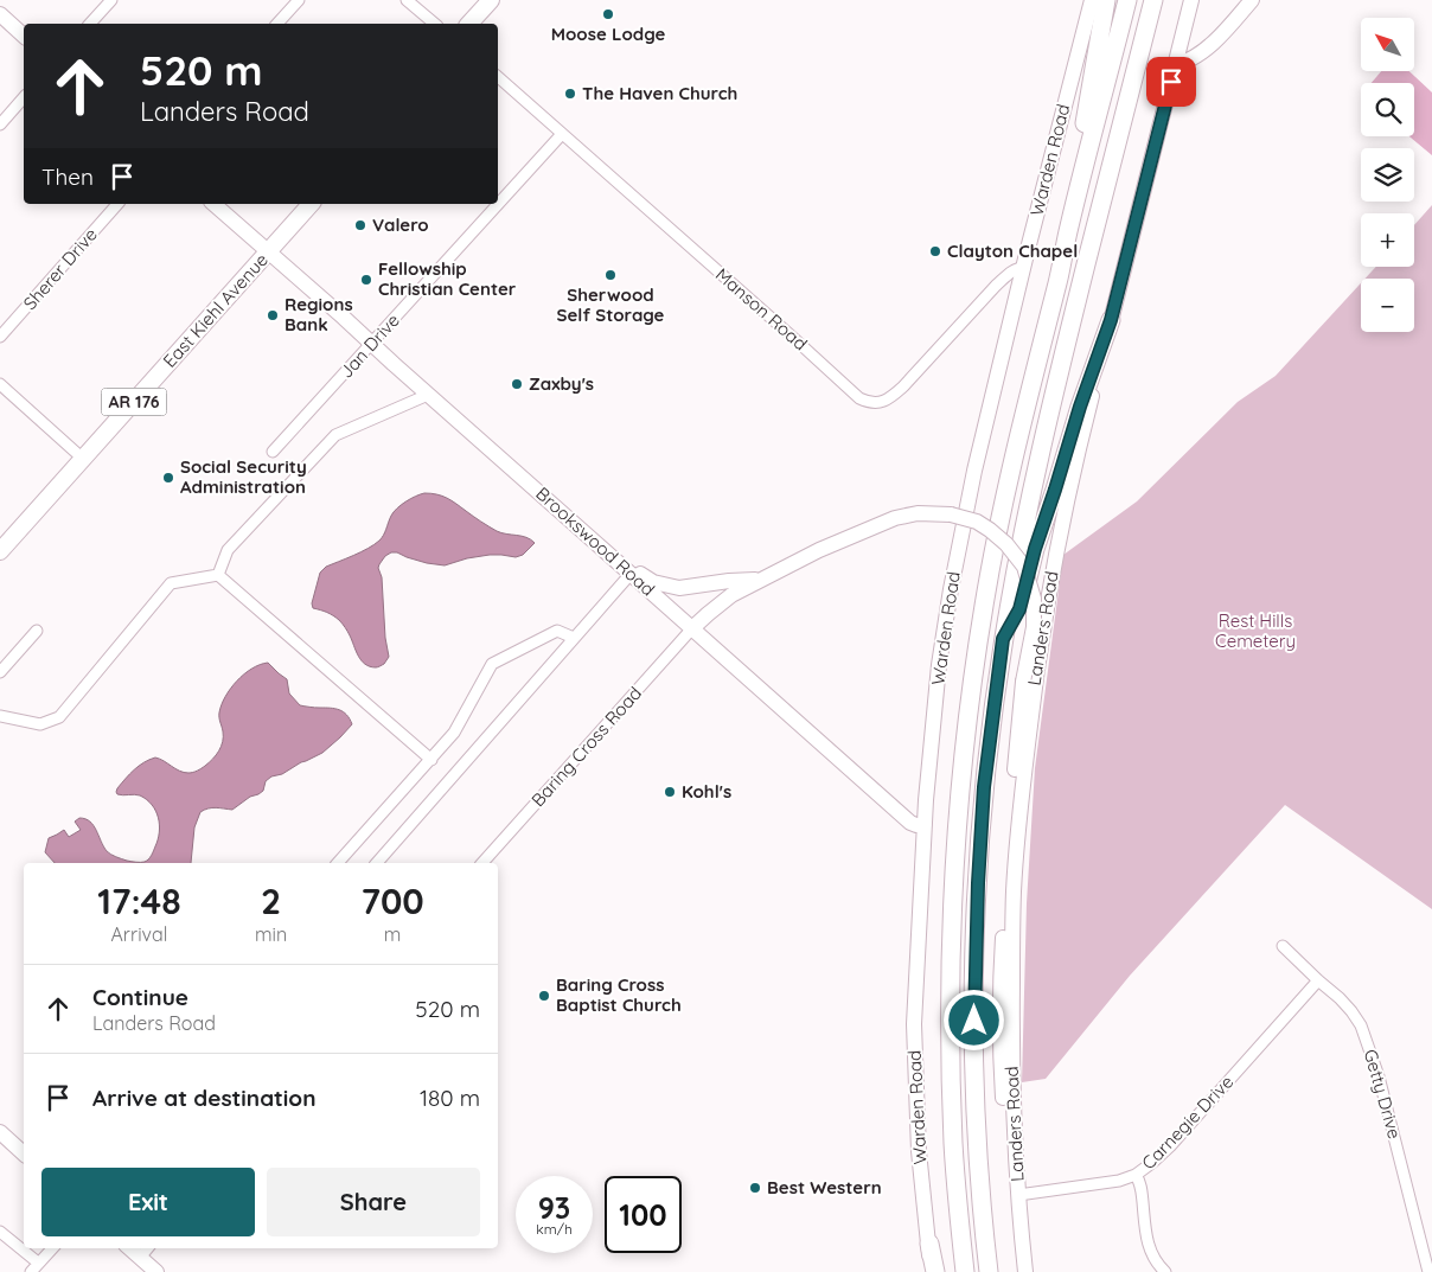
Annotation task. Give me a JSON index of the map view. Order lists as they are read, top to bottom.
{
  "streets": {
    "main road": [
      "Warden Road",
      "East Kiehl Avenue",
      "AR 176",
      "Brookswood Road",
      "Landers Road"
    ],
    "street": [
      "Sherer Drive",
      "Manson Road",
      "Jan Drive",
      "Baring Cross Road",
      "Getty Drive",
      "Carnegie Drive"
    ]
  },
  "crossings": [
    ["Warden Road", "Manson Road"],
    ["Warden Road", "Brookswood Road"],
    ["Manson Road", "Jan Drive"],
    ["East Kiehl Avenue", "Brookswood Road"],
    ["Jan Drive", "Brookswood Road"],
    ["Brookswood Road", "Baring Cross Road"],
    ["Landers Road", "Carnegie Drive"],
    ["Getty Drive", "Carnegie Drive"]
  ],
  "parks": ["Rest Hills Cemetery"],
  "places": [
    "Moose Lodge",
    "The Haven Church",
    "Valero",
    "Clayton Chapel",
    "Sherwood Self Storage",
    "Fellowship Christian Center",
    "Regions Bank",
    "Zaxby's",
    "Social Security Administration",
    "Kohl's",
    "Baring Cross Baptist Church",
    "Best Western"
  ],
  "north": "top left",
  "page": {
    "map_buttons": ["+", "−"],
    "turn": ["520 m", "Landers Road"],
    "then": "Then",
    "eta": [
      "17:48",
      "Arrival",
      "2",
      "min",
      "700",
      "m"
    ],
    "list": [
      {
        "name": "Continue",
        "note": "Landers Road",
        "value": "520 m"
      },
      {
        "name": "Arrive at destination",
        "value": "180 m"
      }
    ],
    "buttons": ["Exit", "Share"],
    "speed": "93 km/h",
    "limit": "100"
  }
}
